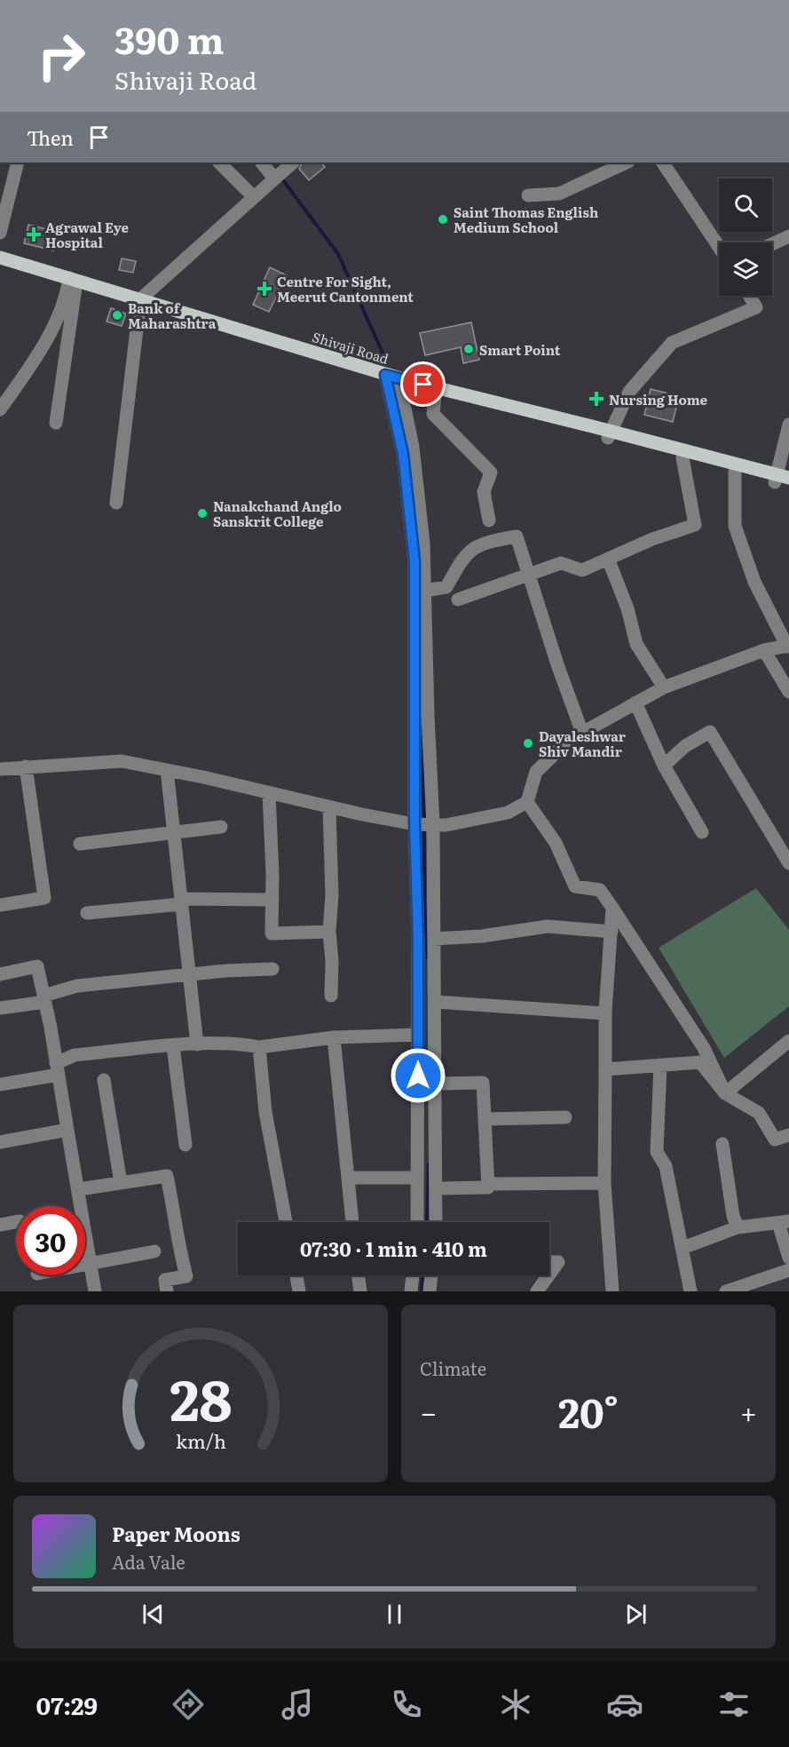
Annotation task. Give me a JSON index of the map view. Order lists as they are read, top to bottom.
{
  "streets": {
    "main road": ["Shivaji Road"]
  },
  "places": {
    "other": [
      "Saint Thomas English Medium School",
      "Bank of Maharashtra",
      "Smart Point",
      "Nanakchand Anglo Sanskrit College",
      "Dayaleshwar Shiv Mandir"
    ],
    "health": ["Agrawal Eye Hospital", "Centre For Sight, Meerut Cantonment", "Nursing Home"]
  },
  "page": {
    "turn": ["390 m", "Shivaji Road"],
    "then": "Then",
    "limit": "30",
    "trip": "07:30 · 1 min · 410 m",
    "tile": "Climate",
    "heat": ["−", "20°", "+"],
    "song": ["Paper Moons", "Ada Vale"],
    "tabs": "07:29",
    "gauge": ["28", "km/h"]
  }
}
